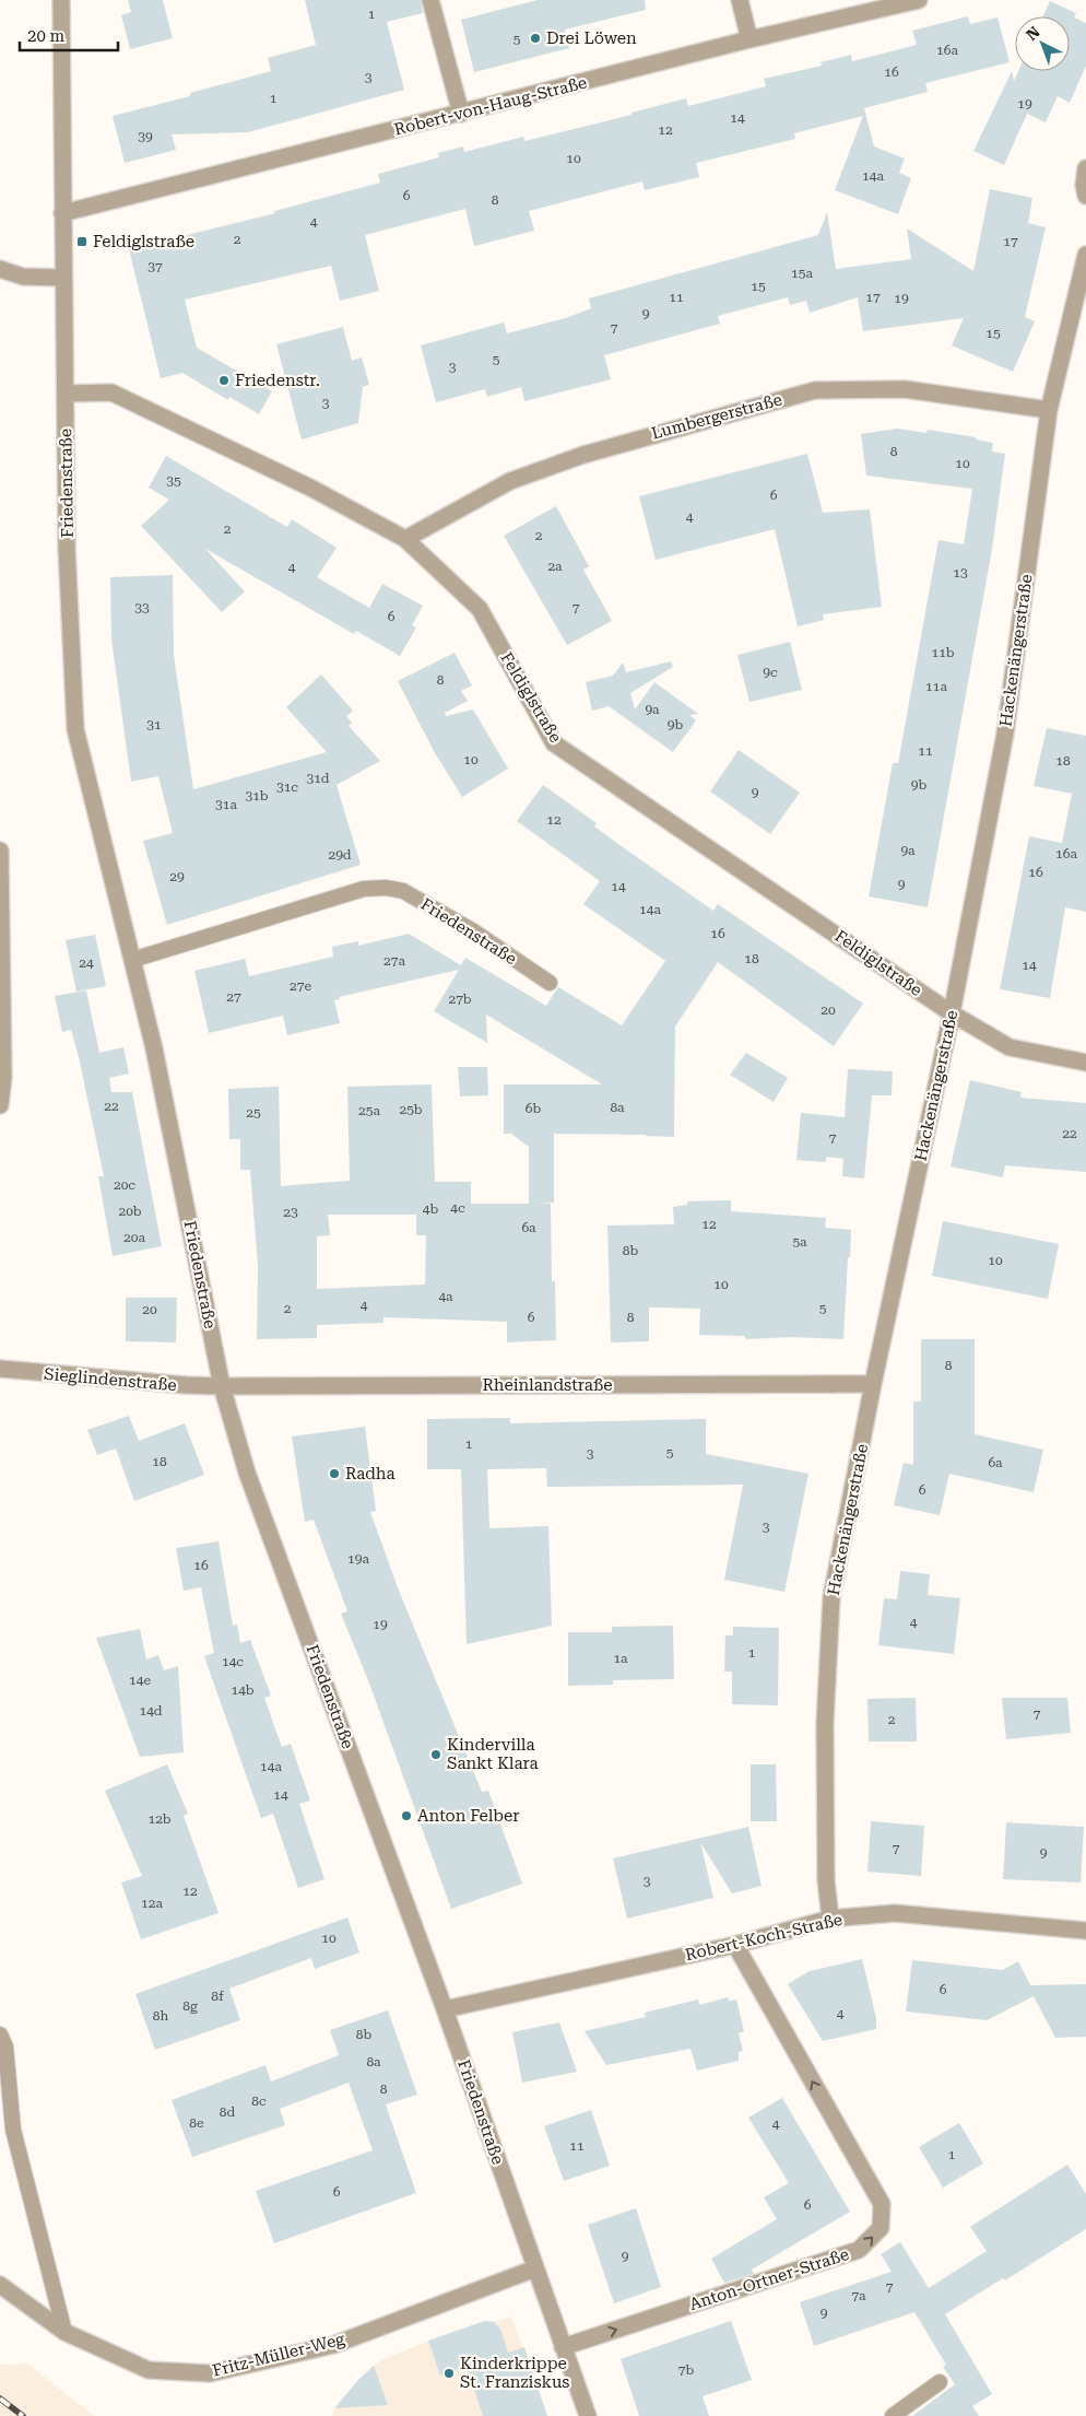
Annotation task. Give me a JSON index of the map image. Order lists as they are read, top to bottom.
{
  "streets": {
    "street": [
      "Robert-von-Haug-Straße",
      "Lumbergerstraße",
      "Friedenstraße",
      "Hackenängerstraße",
      "Feldiglstraße",
      "Sieglindenstraße",
      "Rheinlandstraße",
      "Robert-Koch-Straße",
      "Anton-Ortner-Straße",
      "Fritz-Müller-Weg"
    ]
  },
  "crossings": [
    ["Robert-von-Haug-Straße", "Friedenstraße"],
    ["Lumbergerstraße", "Hackenängerstraße"],
    ["Lumbergerstraße", "Feldiglstraße"],
    ["Friedenstraße", "Feldiglstraße"],
    ["Friedenstraße", "Sieglindenstraße"],
    ["Friedenstraße", "Rheinlandstraße"],
    ["Friedenstraße", "Robert-Koch-Straße"],
    ["Friedenstraße", "Anton-Ortner-Straße"],
    ["Friedenstraße", "Fritz-Müller-Weg"],
    ["Hackenängerstraße", "Feldiglstraße"],
    ["Hackenängerstraße", "Rheinlandstraße"],
    ["Hackenängerstraße", "Robert-Koch-Straße"],
    ["Sieglindenstraße", "Rheinlandstraße"],
    ["Robert-Koch-Straße", "Anton-Ortner-Straße"]
  ],
  "places": {
    "other": [
      "Drei Löwen",
      "Friedenstr.",
      "Radha",
      "Kindervilla Sankt Klara",
      "Anton Felber",
      "Kinderkrippe St. Franziskus"
    ],
    "transit": ["Feldiglstraße"]
  },
  "house_numbers": [
    "1",
    "5",
    "16a",
    "16",
    "3",
    "1",
    "19",
    "14",
    "12",
    "39",
    "10",
    "14a",
    "6",
    "8",
    "4",
    "2",
    "17",
    "37",
    "15a",
    "15",
    "11",
    "17",
    "19",
    "9",
    "7",
    "15",
    "5",
    "3",
    "3",
    "8",
    "10",
    "35",
    "6",
    "4",
    "2",
    "2",
    "2a",
    "4",
    "13",
    "33",
    "7",
    "6",
    "11b",
    "9c",
    "8",
    "11a",
    "9a",
    "31",
    "9b",
    "11",
    "10",
    "18",
    "31d",
    "9b",
    "31c",
    "9",
    "31b",
    "31a",
    "12",
    "9a",
    "16a",
    "29d",
    "16",
    "29",
    "9",
    "14",
    "14a",
    "16",
    "18",
    "27a",
    "24",
    "14",
    "27e",
    "27",
    "27b",
    "20",
    "22",
    "8a",
    "6b",
    "25b",
    "25a",
    "25",
    "22",
    "7",
    "20c",
    "4c",
    "4b",
    "20b",
    "23",
    "12",
    "6a",
    "20a",
    "5a",
    "8b",
    "10",
    "10",
    "4a",
    "4",
    "2",
    "5",
    "20",
    "6",
    "8",
    "8",
    "1",
    "5",
    "3",
    "18",
    "6a",
    "6",
    "3",
    "19a",
    "16",
    "4",
    "19",
    "1",
    "1a",
    "14c",
    "14e",
    "14b",
    "14d",
    "7",
    "2",
    "14a",
    "14",
    "12b",
    "7",
    "9",
    "3",
    "12",
    "12a",
    "10",
    "6",
    "8f",
    "8g",
    "4",
    "8h",
    "8b",
    "8a",
    "8",
    "8c",
    "8d",
    "8e",
    "4",
    "11",
    "1",
    "6",
    "6",
    "9",
    "7",
    "7a",
    "9",
    "7b"
  ],
  "scale_bar": "20 m",
  "north": "top left"
}
